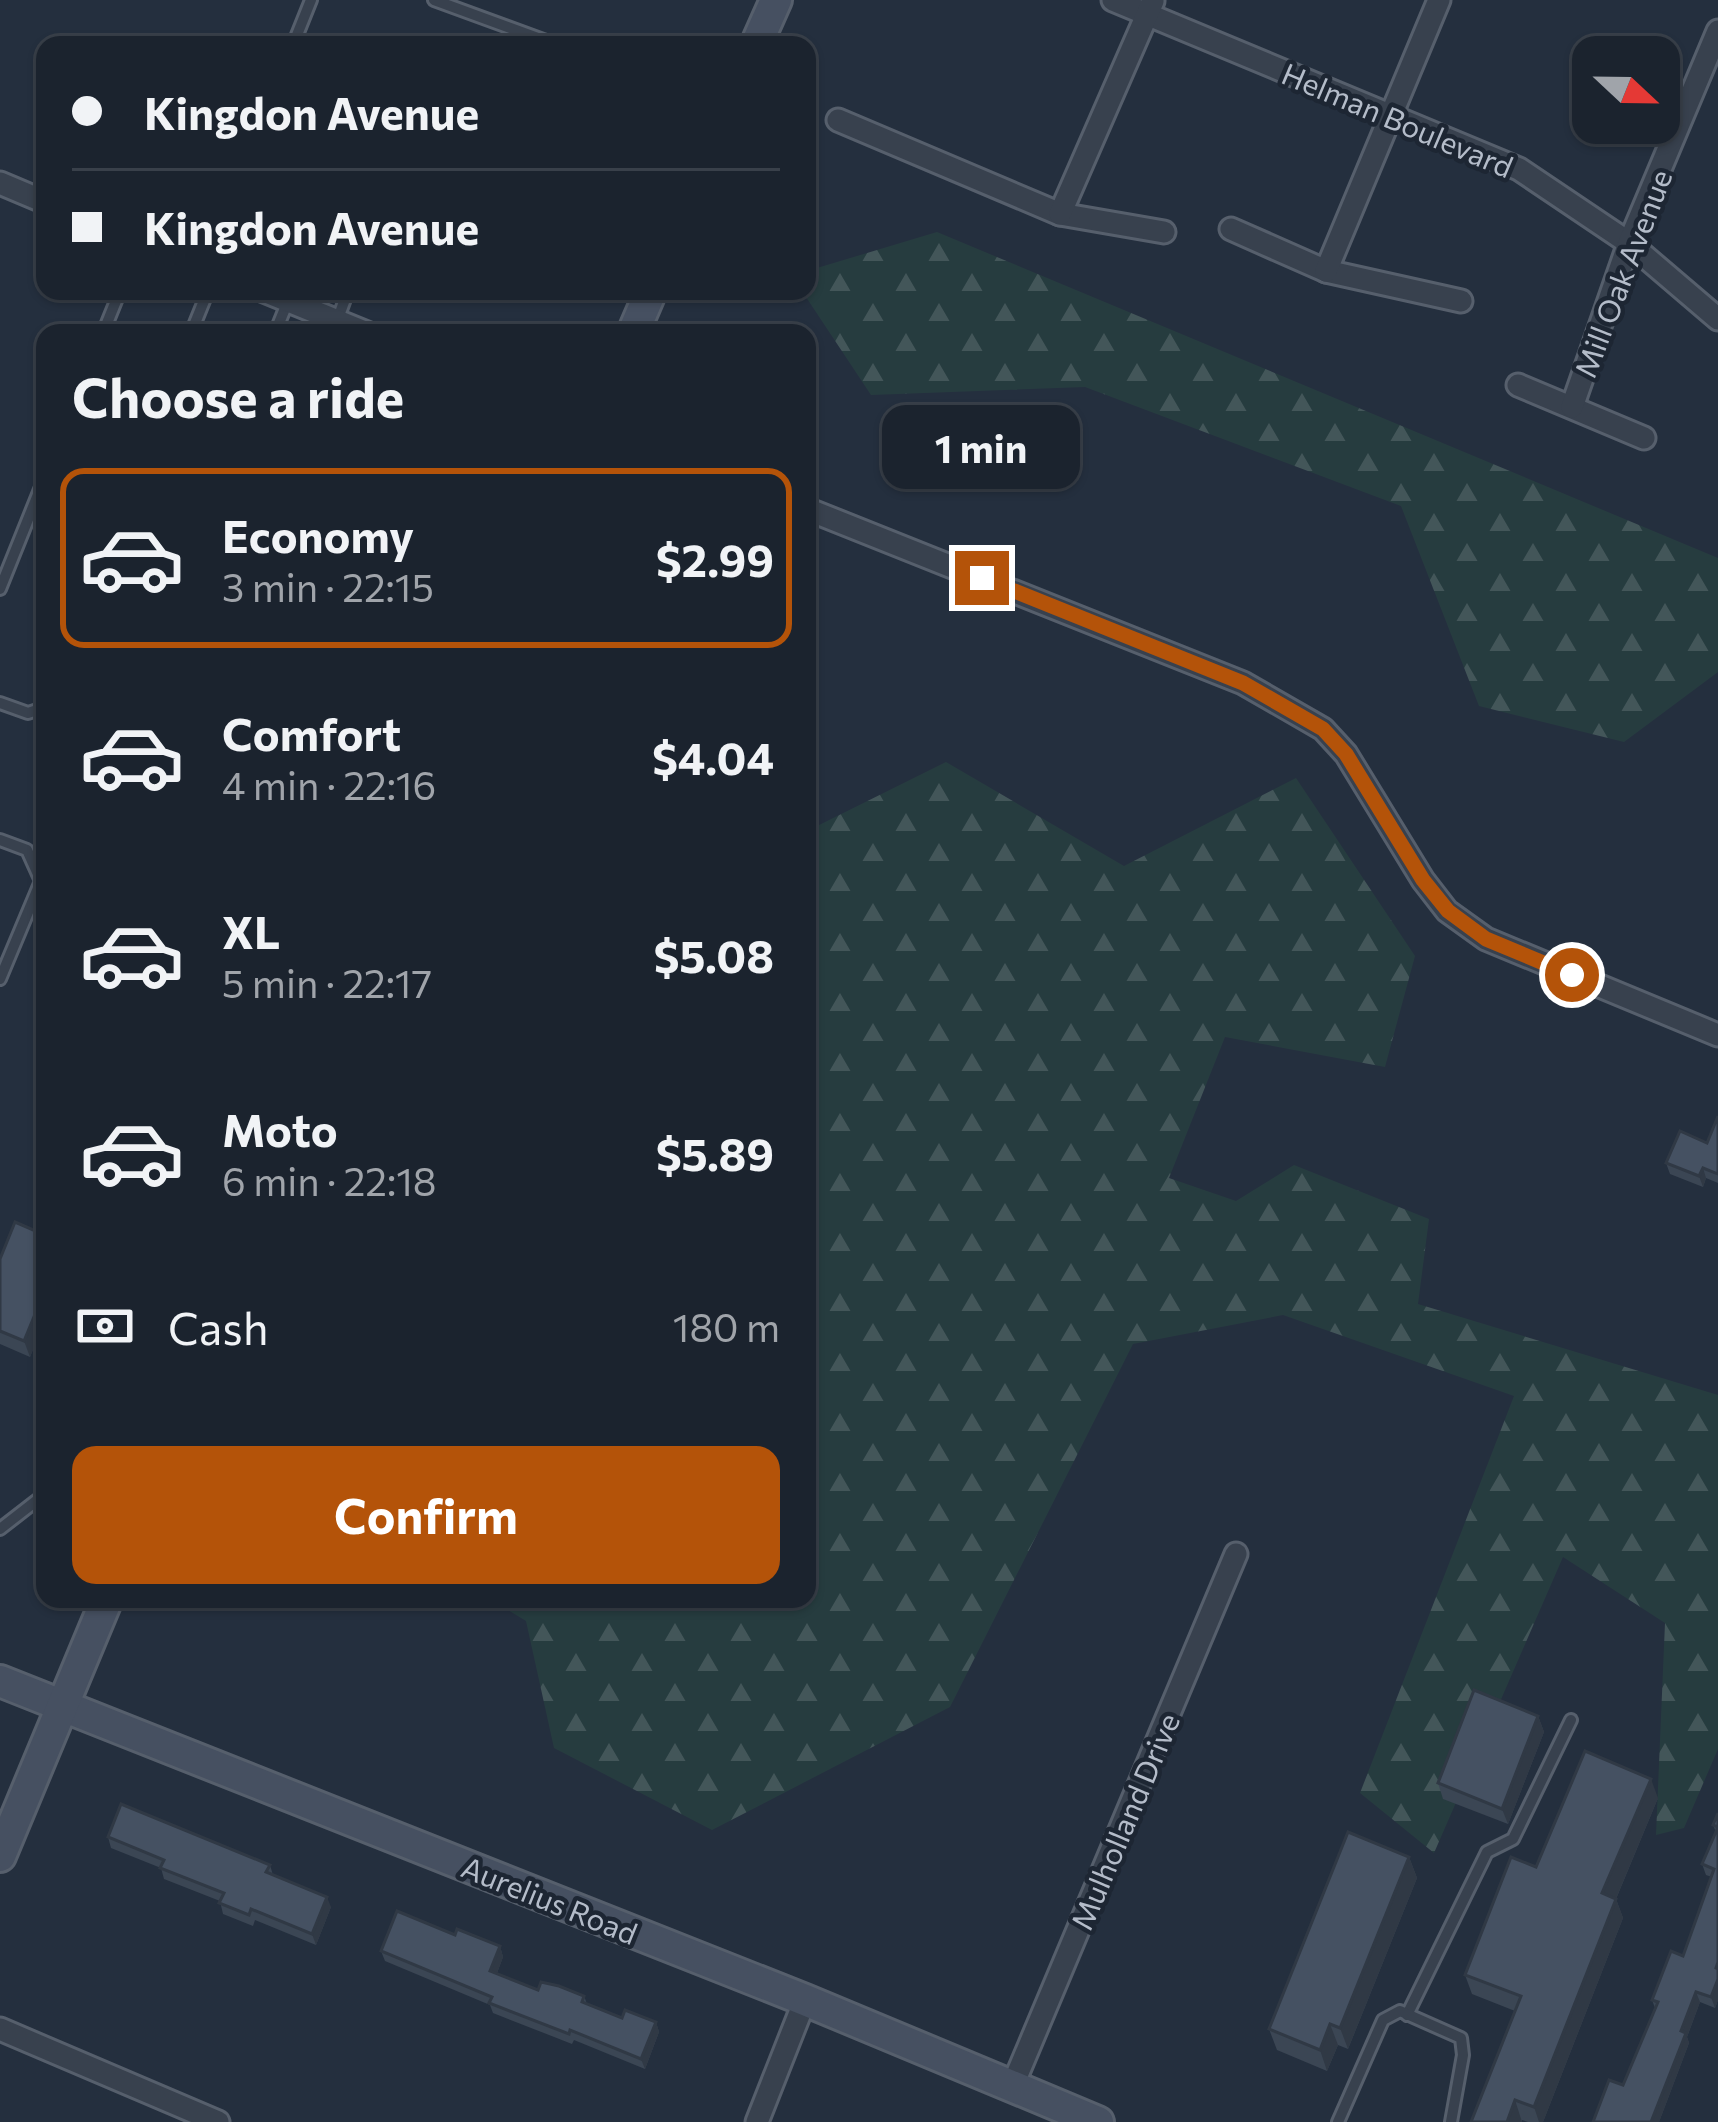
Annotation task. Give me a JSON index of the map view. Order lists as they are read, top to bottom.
{
  "streets": {
    "street": [
      "Helman Boulevard",
      "Mill Oak Avenue",
      "Mulholland Drive",
      "Aurelius Road"
    ]
  },
  "crossings": [
    ["Helman Boulevard", "Mill Oak Avenue"],
    ["Mulholland Drive", "Aurelius Road"]
  ],
  "north": "right",
  "page": {
    "banner": ["Kingdon Avenue", "Kingdon Avenue"],
    "heading": "Choose a ride",
    "bubble": "1 min",
    "list": [
      {
        "name": "Economy",
        "note": "3 min · 22:15",
        "value": "$2.99"
      },
      {
        "name": "Comfort",
        "note": "4 min · 22:16",
        "value": "$4.04"
      },
      {
        "name": "XL",
        "note": "5 min · 22:17",
        "value": "$5.08"
      },
      {
        "name": "Moto",
        "note": "6 min · 22:18",
        "value": "$5.89"
      }
    ],
    "pay": ["Cash", "180 m"],
    "buttons": "Confirm"
  }
}
